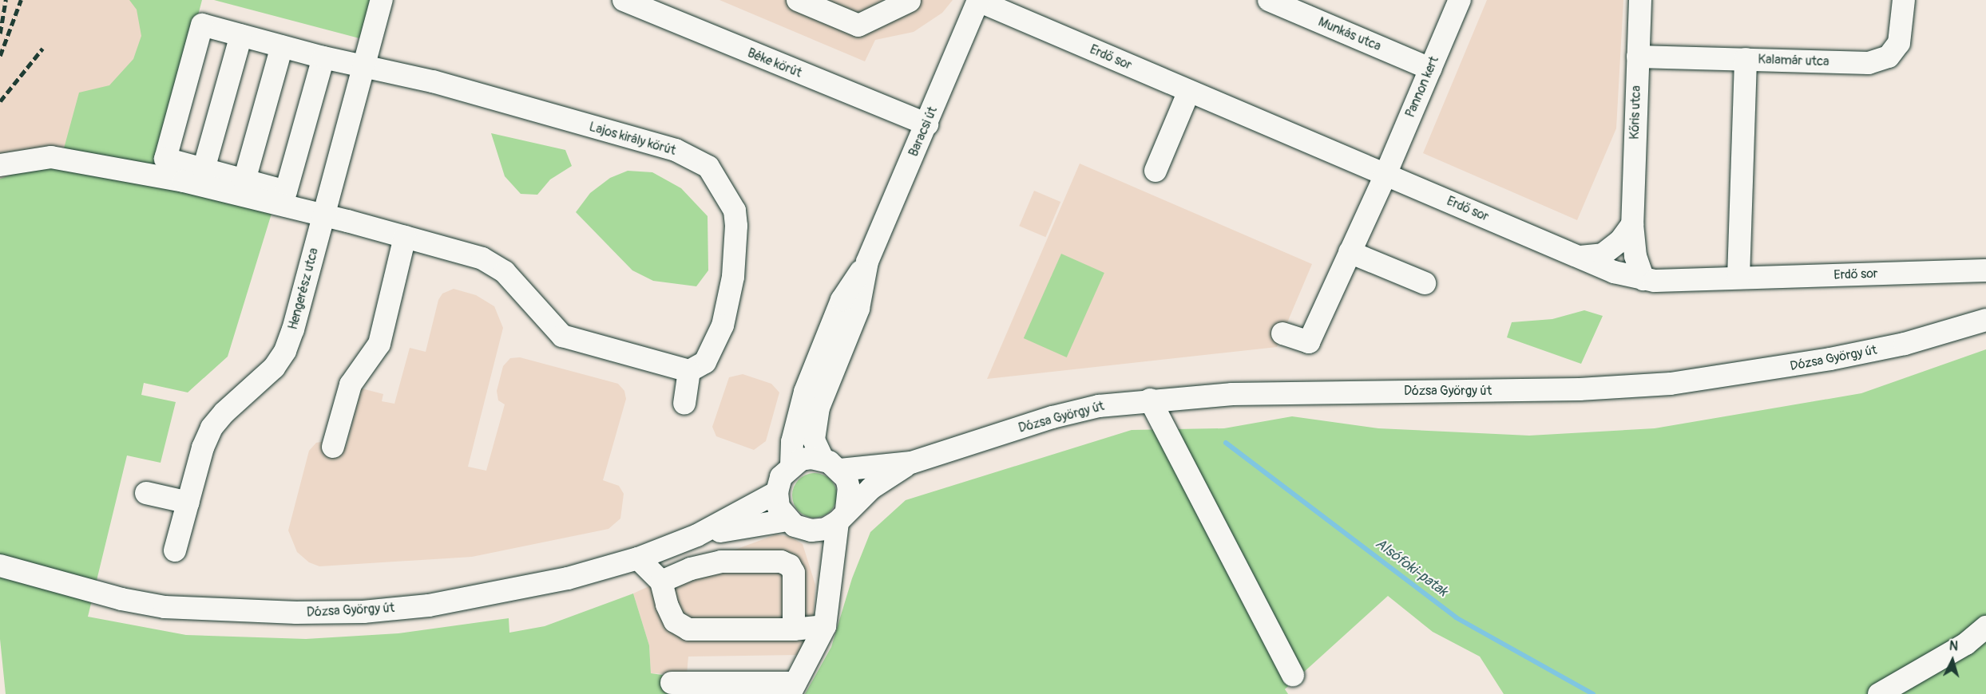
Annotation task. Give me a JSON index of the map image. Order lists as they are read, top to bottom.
{
  "streets": {
    "street": [
      "Munkás utca",
      "Erdő sor",
      "Kalamár utca",
      "Béke körút",
      "Pannon kert",
      "Kőris utca",
      "Baracsi út",
      "Lajos király körút",
      "Hengerész utca",
      "Dózsa György út"
    ]
  },
  "crossings": [
    ["Munkás utca", "Pannon kert"],
    ["Erdő sor", "Pannon kert"],
    ["Erdő sor", "Kőris utca"],
    ["Erdő sor", "Baracsi út"],
    ["Kalamár utca", "Kőris utca"],
    ["Béke körút", "Baracsi út"],
    ["Baracsi út", "Dózsa György út"],
    ["Lajos király körút", "Hengerész utca"]
  ],
  "water": ["Alsófoki-patak"],
  "north": "top"
}
